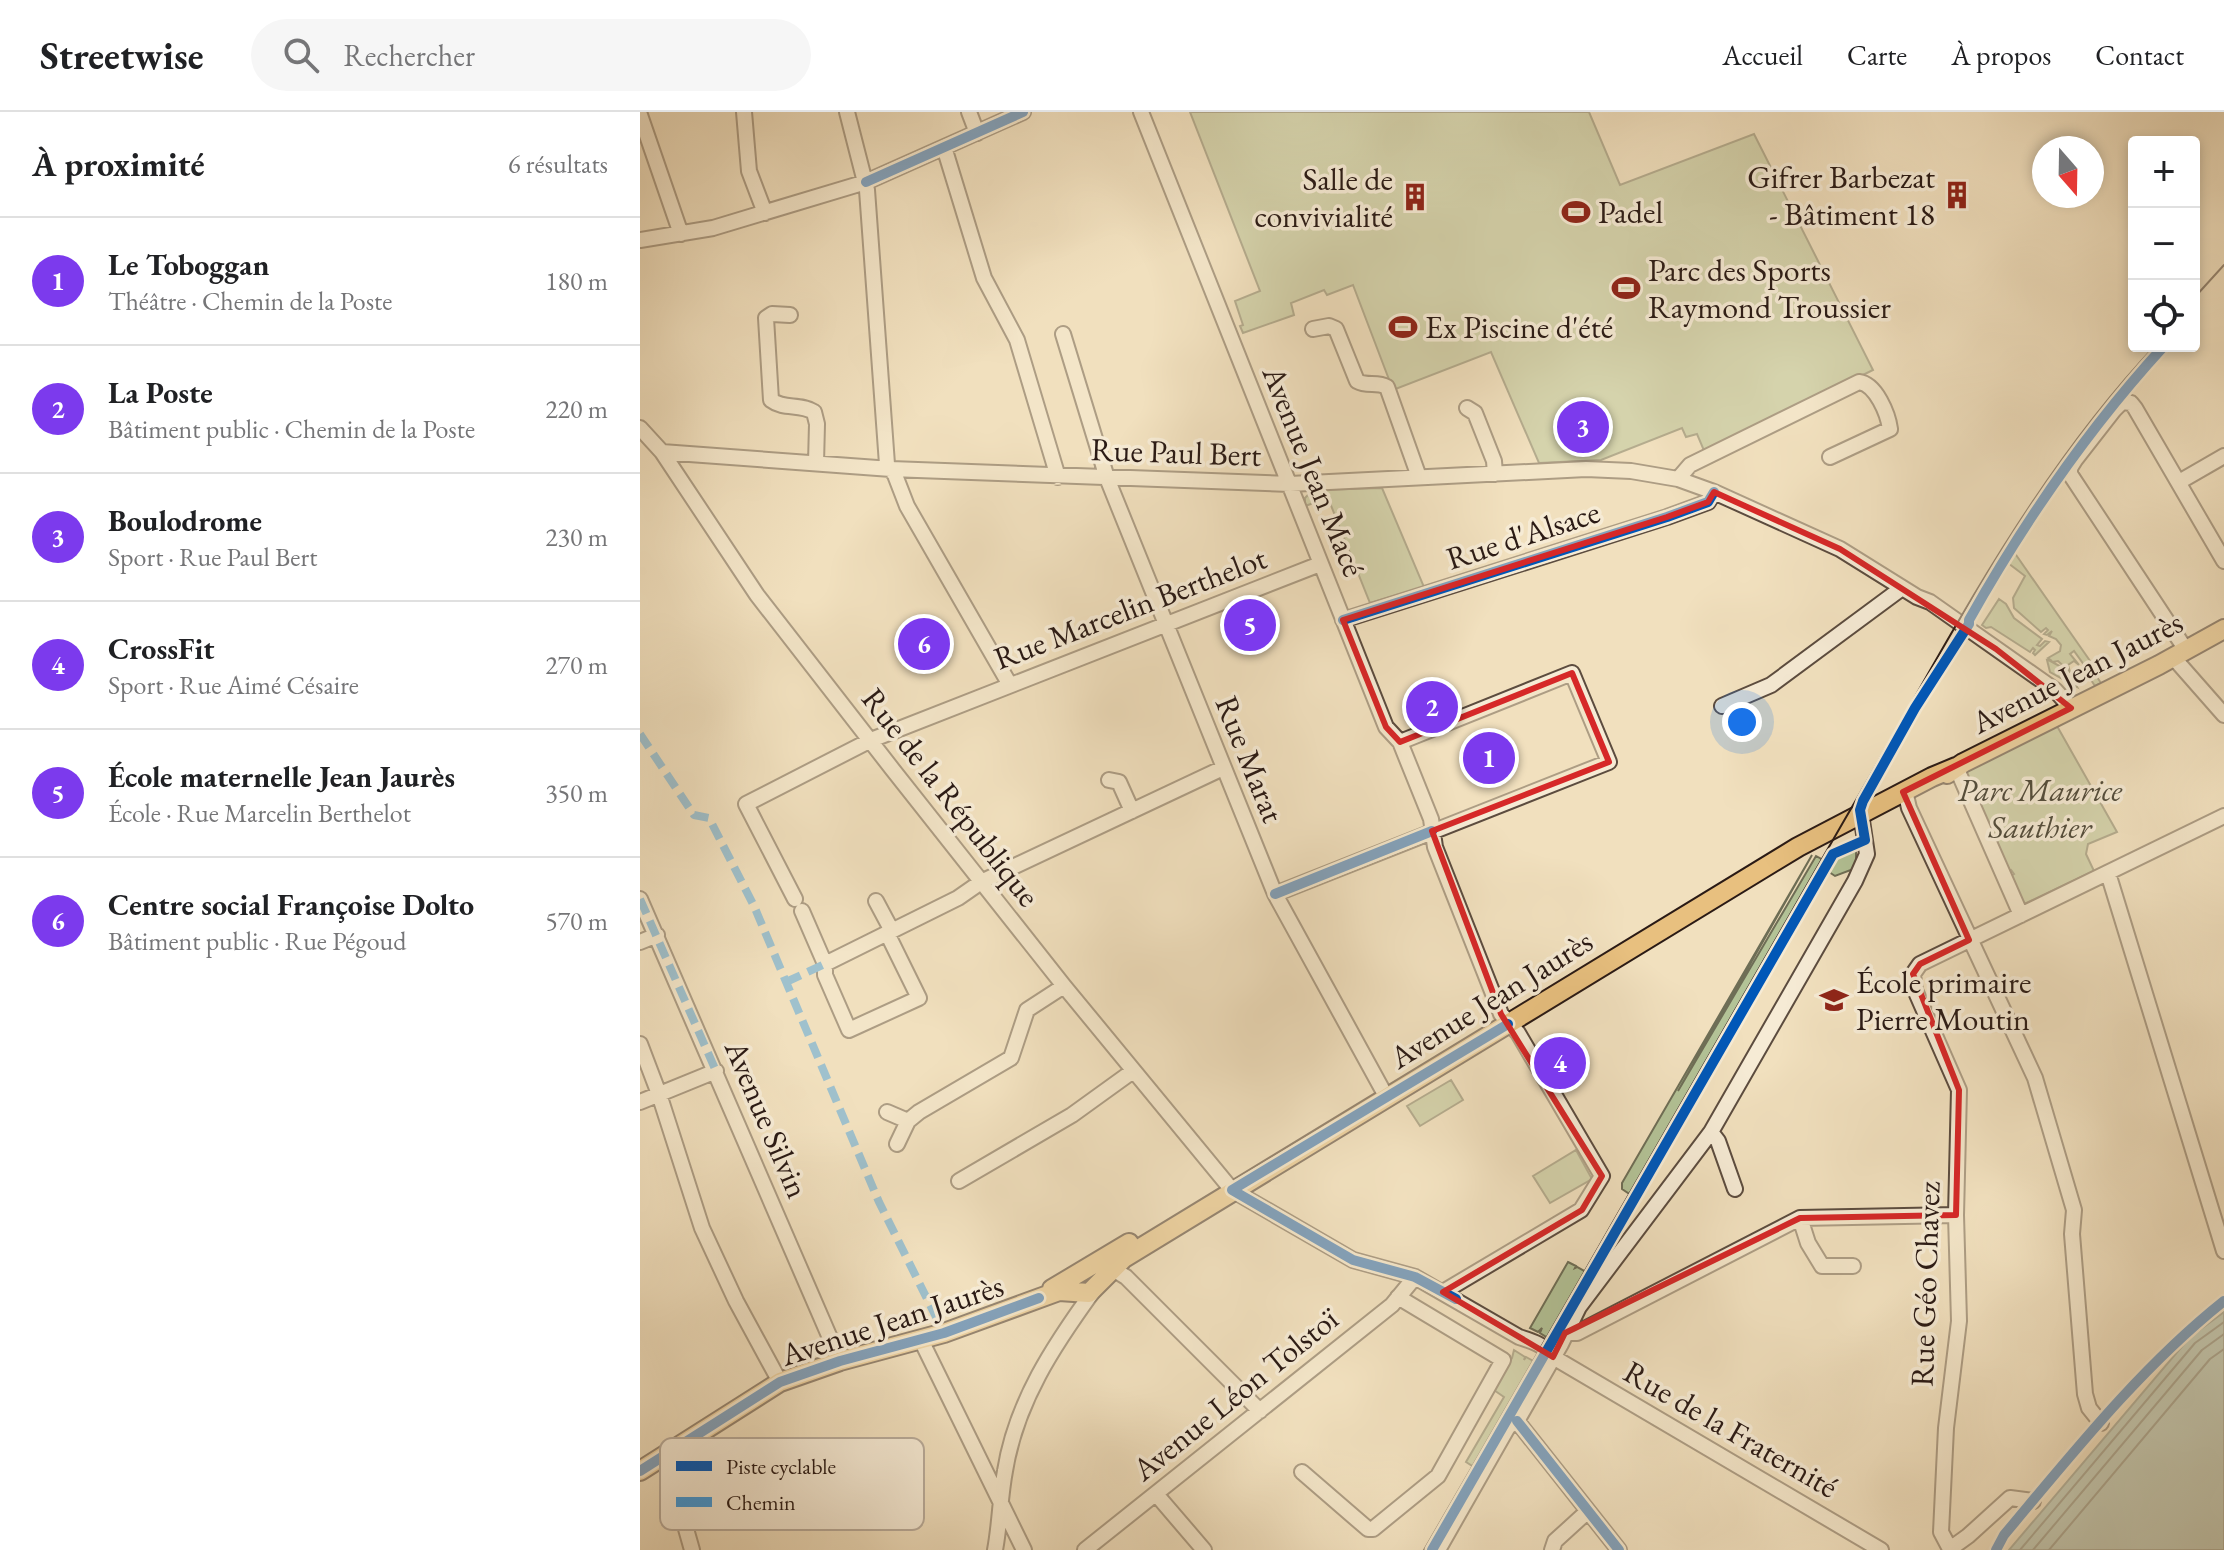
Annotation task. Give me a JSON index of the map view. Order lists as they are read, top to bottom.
{
  "streets": {
    "main road": ["Avenue Jean Jaurès"],
    "street": [
      "Rue Paul Bert",
      "Avenue Jean Macé",
      "Rue d'Alsace",
      "Rue Marcelin Berthelot",
      "Rue Marat",
      "Rue de la République",
      "Avenue Silvin",
      "Rue Géo Chavez",
      "Avenue Léon Tolstoï",
      "Rue de la Fraternité"
    ]
  },
  "crossings": [
    ["Rue Paul Bert", "Avenue Jean Macé"],
    ["Rue Paul Bert", "Rue d'Alsace"],
    ["Rue Paul Bert", "Avenue Jean Jaurès"],
    ["Rue Paul Bert", "Rue Marat"],
    ["Rue Paul Bert", "Rue de la République"],
    ["Avenue Jean Macé", "Rue d'Alsace"],
    ["Avenue Jean Macé", "Rue Marcelin Berthelot"],
    ["Avenue Jean Macé", "Avenue Jean Jaurès"],
    ["Avenue Jean Macé", "Rue de la Fraternité"],
    ["Rue Marcelin Berthelot", "Rue Marat"],
    ["Rue Marcelin Berthelot", "Rue de la République"],
    ["Avenue Jean Jaurès", "Rue Marat"],
    ["Avenue Jean Jaurès", "Rue de la République"],
    ["Avenue Jean Jaurès", "Avenue Silvin"],
    ["Avenue Jean Jaurès", "Rue de la Fraternité"],
    ["Rue de la République", "Rue de la Fraternité"],
    ["Avenue Léon Tolstoï", "Rue de la Fraternité"]
  ],
  "parks": ["Parc Maurice Sauthier"],
  "places": {
    "building": ["Gifrer Barbezat - Bâtiment 18", "Salle de convivialité"],
    "sports": ["Padel", "Parc des Sports Raymond Troussier", "Ex Piscine d'été"],
    "school or university": ["École primaire Pierre Moutin"]
  },
  "legend": ["Piste cyclable", "Chemin"],
  "north": "bottom",
  "page": {
    "header": "Streetwise",
    "search": "Rechercher",
    "nav": [
      "Accueil",
      "Carte",
      "À propos",
      "Contact"
    ],
    "heading": ["À proximité", "6 résultats"],
    "map_buttons": ["+", "−"],
    "list": [
      {
        "mark": "1",
        "name": "Le Toboggan",
        "note": "Théâtre · Chemin de la Poste",
        "value": "180 m"
      },
      {
        "mark": "2",
        "name": "La Poste",
        "note": "Bâtiment public · Chemin de la Poste",
        "value": "220 m"
      },
      {
        "mark": "3",
        "name": "Boulodrome",
        "note": "Sport · Rue Paul Bert",
        "value": "230 m"
      },
      {
        "mark": "4",
        "name": "CrossFit",
        "note": "Sport · Rue Aimé Césaire",
        "value": "270 m"
      },
      {
        "mark": "5",
        "name": "École maternelle Jean Jaurès",
        "note": "École · Rue Marcelin Berthelot",
        "value": "350 m"
      },
      {
        "mark": "6",
        "name": "Centre social Françoise Dolto",
        "note": "Bâtiment public · Rue Pégoud",
        "value": "570 m"
      }
    ],
    "pins": [
      "3",
      "5",
      "6",
      "2",
      "1",
      "4"
    ]
  }
}
